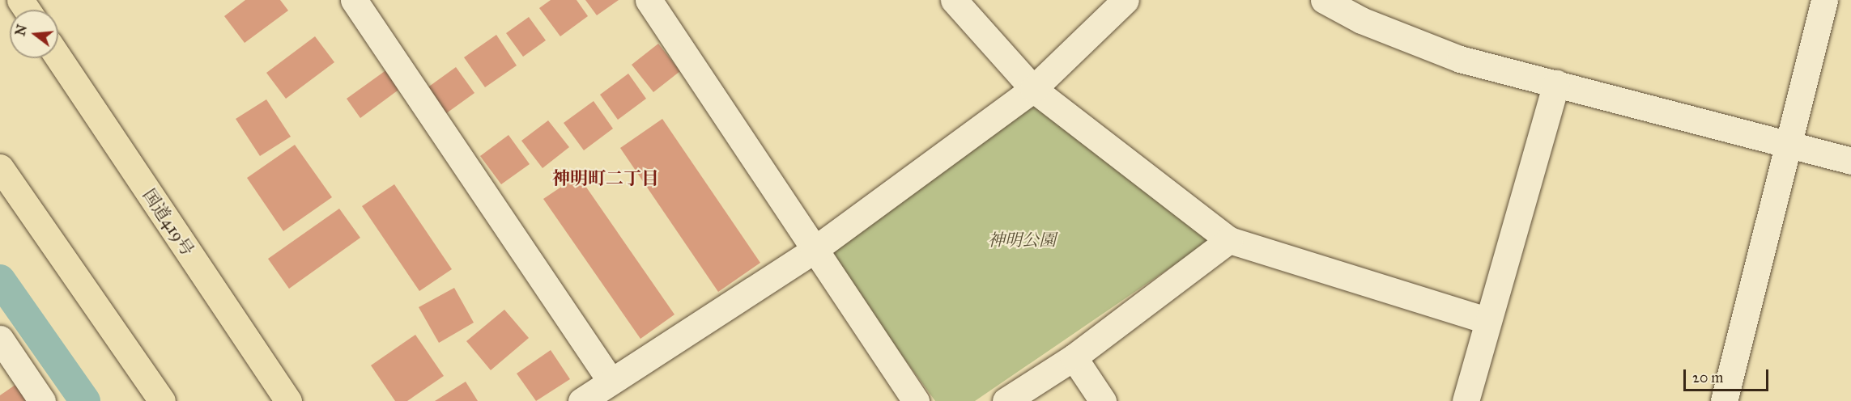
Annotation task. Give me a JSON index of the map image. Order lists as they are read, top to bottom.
{
  "streets": {
    "highway": ["国道419号"]
  },
  "districts": ["神明町二丁目"],
  "parks": ["神明公園"],
  "scale_bar": "20 m",
  "north": "left"
}
